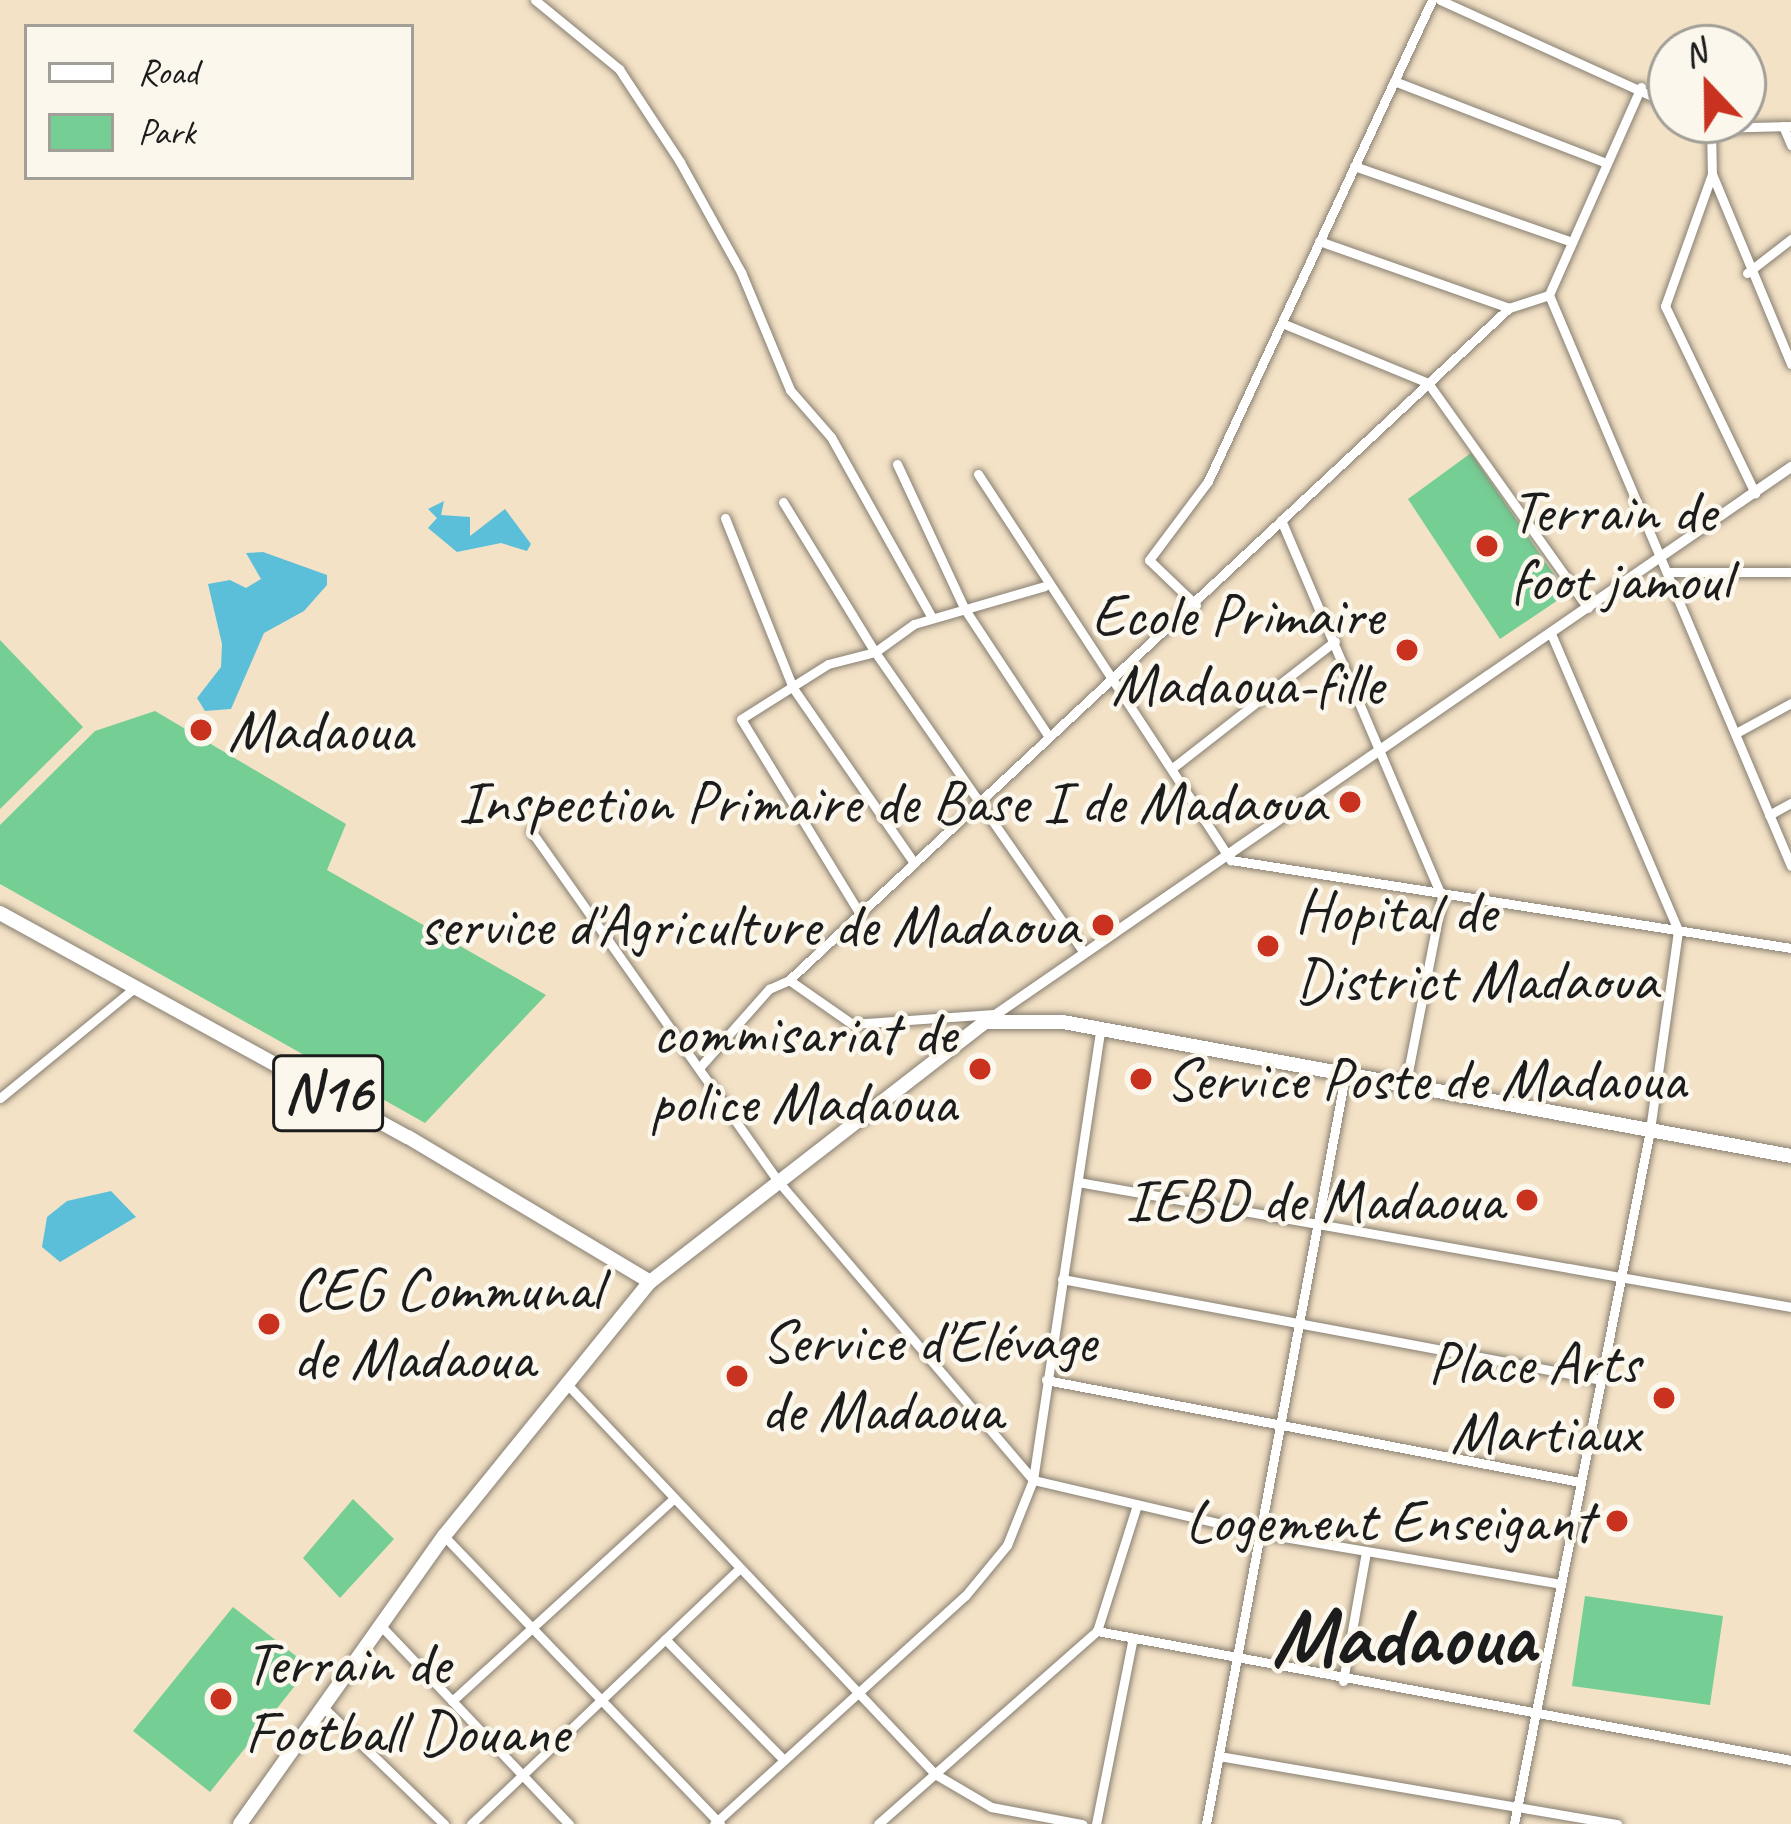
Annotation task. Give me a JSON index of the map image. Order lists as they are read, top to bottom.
{
  "streets": {
    "main road": ["N16"]
  },
  "districts": ["Madaoua"],
  "places": [
    "Terrain de foot jamoul",
    "Ecole Primaire Madaoua-fille",
    "Madaoua",
    "Inspection Primaire de Base I de Madaoua",
    "service d'Agriculture de Madaoua",
    "Hopital de District Madaoua",
    "commisariat de police Madaoua",
    "Service Poste de Madaoua",
    "IEBD de Madaoua",
    "CEG Communal de Madaoua",
    "Service d'Elévage de Madaoua",
    "Place Arts Martiaux",
    "Logement Enseigant",
    "Terrain de Football Douane"
  ],
  "legend": ["Road", "Park"],
  "north": "top"
}
